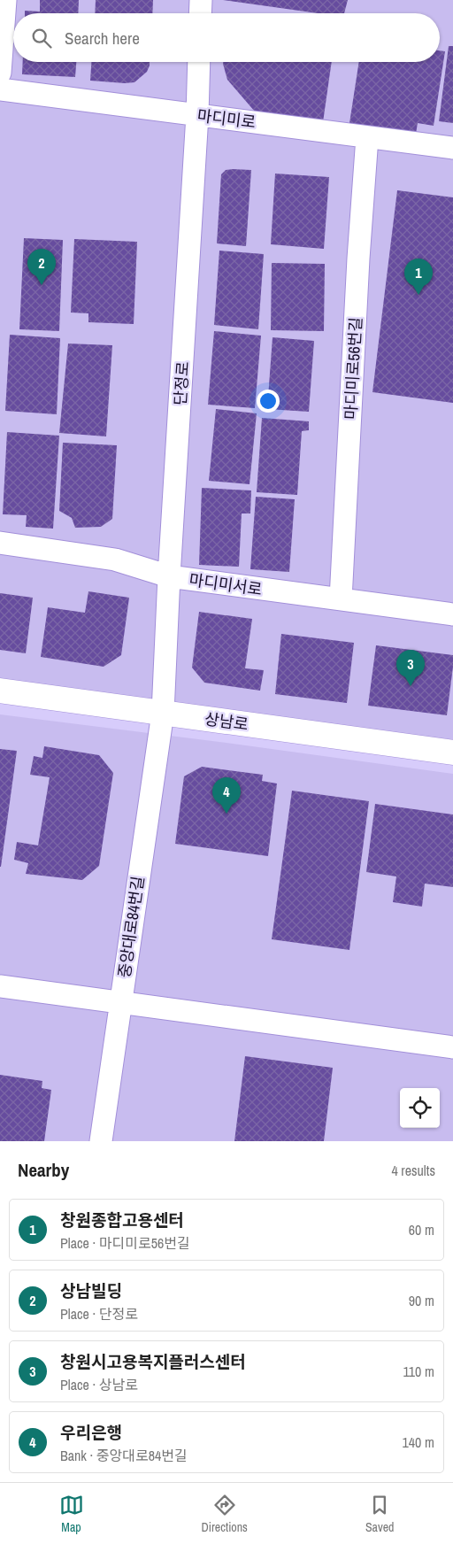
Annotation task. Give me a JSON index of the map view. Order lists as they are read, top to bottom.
{
  "streets": {
    "main road": ["상남로"],
    "street": [
      "마디미로",
      "마디미로56번길",
      "단정로",
      "마디미서로",
      "중앙대로84번길"
    ]
  },
  "crossings": [
    ["마디미로", "마디미로56번길"],
    ["마디미로", "단정로"],
    ["마디미로56번길", "마디미서로"],
    ["단정로", "마디미서로"],
    ["단정로", "상남로"],
    ["단정로", "중앙대로84번길"],
    ["상남로", "중앙대로84번길"]
  ],
  "page": {
    "search": "Search here",
    "pins": [
      "2",
      "1",
      "3",
      "4"
    ],
    "heading": ["Nearby", "4 results"],
    "list": [
      {
        "mark": "1",
        "name": "창원종합고용센터",
        "note": "Place · 마디미로56번길",
        "value": "60 m"
      },
      {
        "mark": "2",
        "name": "상남빌딩",
        "note": "Place · 단정로",
        "value": "90 m"
      },
      {
        "mark": "3",
        "name": "창원시고용복지플러스센터",
        "note": "Place · 상남로",
        "value": "110 m"
      },
      {
        "mark": "4",
        "name": "우리은행",
        "note": "Bank · 중앙대로84번길",
        "value": "140 m"
      }
    ],
    "nav": ["Map", "Directions", "Saved"]
  }
}
